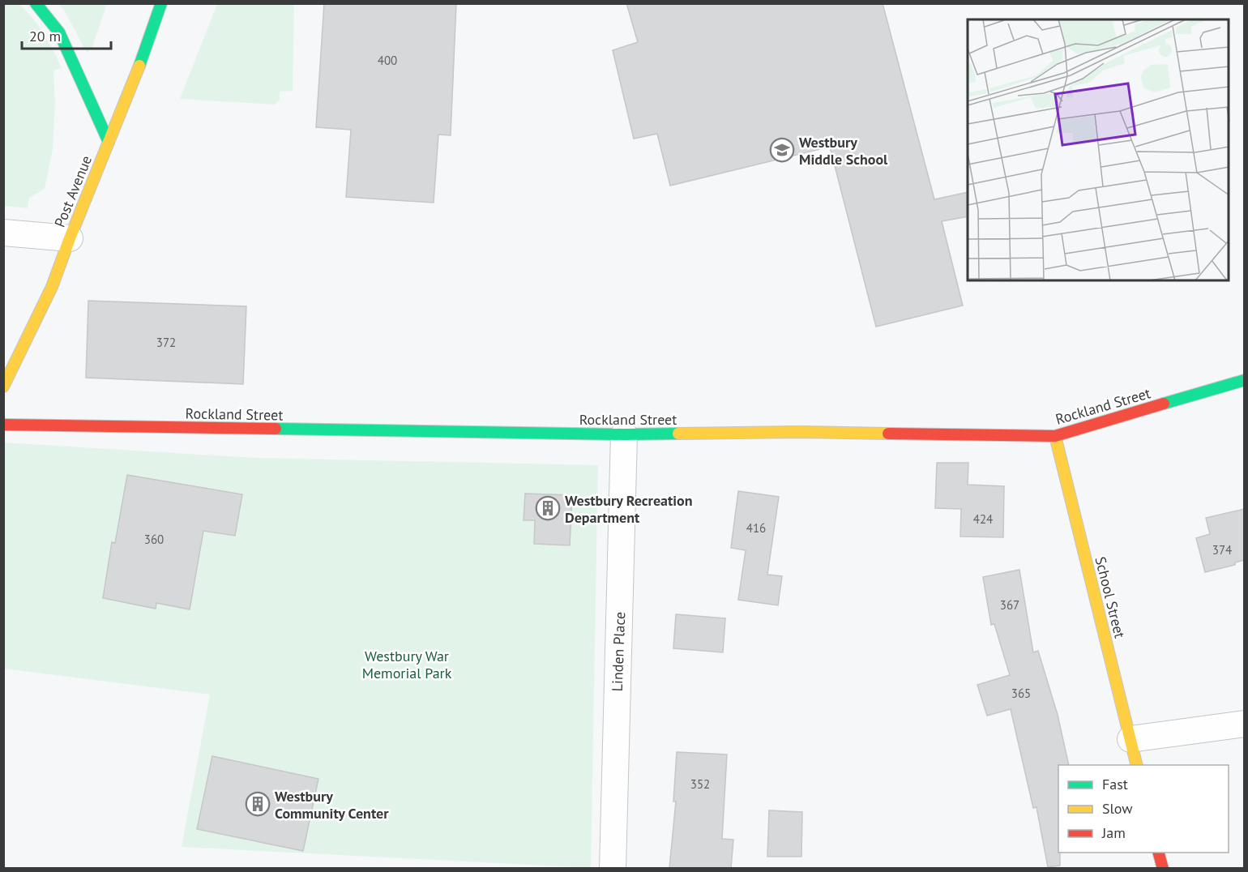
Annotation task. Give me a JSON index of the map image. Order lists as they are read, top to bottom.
{
  "streets": {
    "main road": ["Post Avenue", "Rockland Street", "School Street"],
    "street": ["Linden Place"]
  },
  "crossings": [
    ["Rockland Street", "School Street"],
    ["Rockland Street", "Linden Place"]
  ],
  "parks": ["Westbury War Memorial Park"],
  "places": {
    "school or university": ["Westbury Middle School"],
    "building": ["Westbury Recreation Department", "Westbury Community Center"]
  },
  "house_numbers": [
    "400",
    "372",
    "424",
    "416",
    "360",
    "374",
    "367",
    "365",
    "352"
  ],
  "legend": ["Fast", "Slow", "Jam"],
  "scale_bar": "20 m"
}
